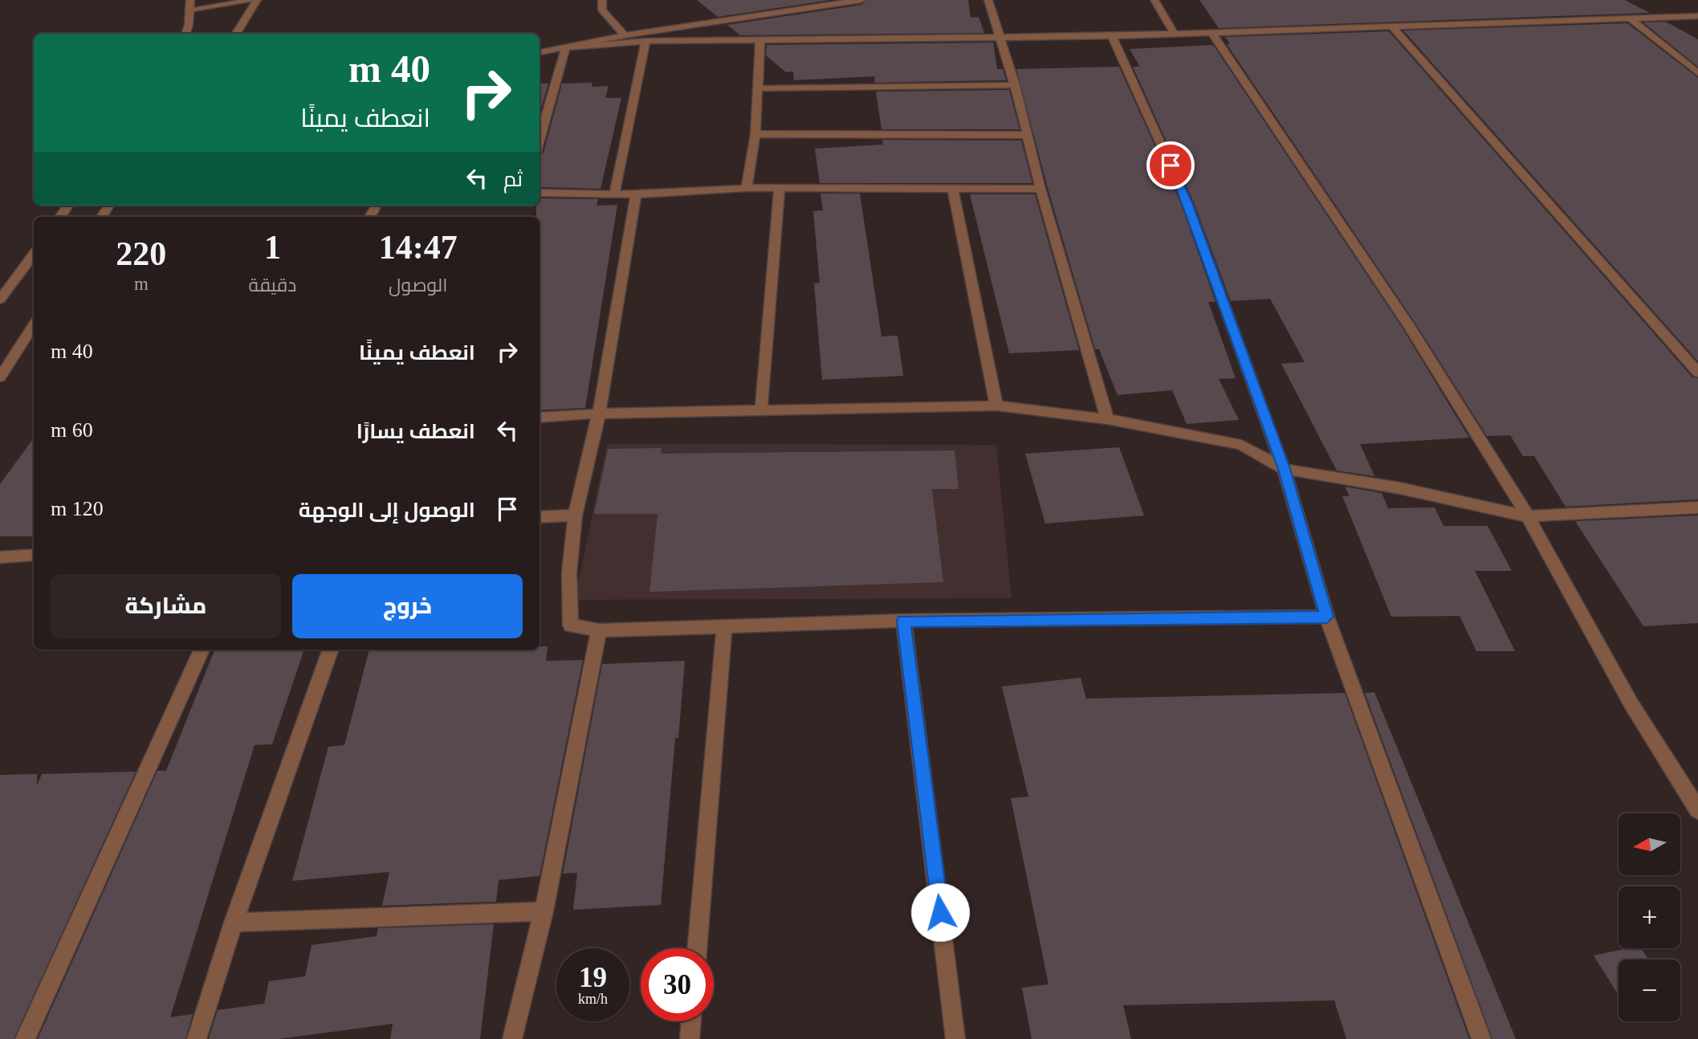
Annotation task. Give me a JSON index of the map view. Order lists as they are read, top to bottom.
{
  "north": "left",
  "page": {
    "turn": ["40 m", "انعطف يمينًا"],
    "then": "ثم",
    "eta": [
      "14:47",
      "الوصول",
      "1",
      "دقيقة",
      "220",
      "m"
    ],
    "list": [
      {
        "name": "انعطف يمينًا",
        "value": "40 m"
      },
      {
        "name": "انعطف يسارًا",
        "value": "60 m"
      },
      {
        "name": "الوصول إلى الوجهة",
        "value": "120 m"
      }
    ],
    "buttons": ["خروج", "مشاركة"],
    "map_buttons": ["+", "−"],
    "speed": "19 km/h",
    "limit": "30"
  }
}
